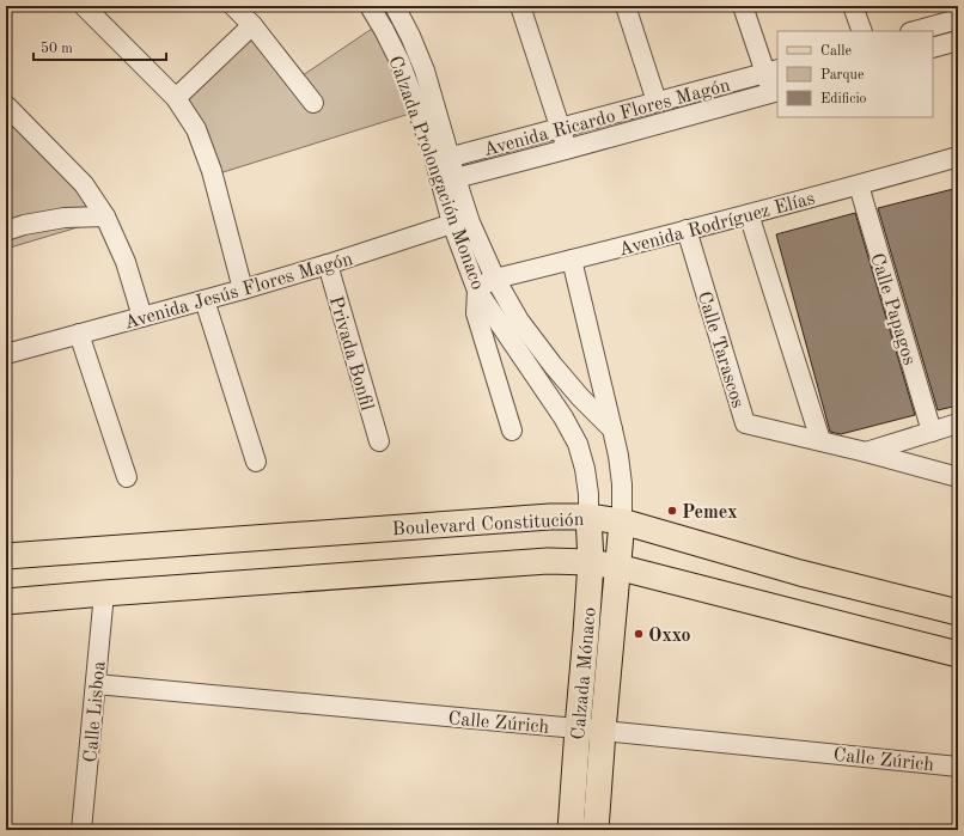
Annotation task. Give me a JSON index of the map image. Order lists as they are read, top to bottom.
{
  "streets": {
    "main road": ["Boulevard Constitución", "Calzada Mónaco"],
    "street": [
      "Avenida Ricardo Flores Magón",
      "Calzada Prolongación Monaco",
      "Avenida Rodríguez Elías",
      "Avenida Jesús Flores Magón",
      "Calle Papagos",
      "Calle Tarascos",
      "Privada Bonfil",
      "Calle Lisboa",
      "Calle Zúrich"
    ]
  },
  "crossings": [
    ["Avenida Ricardo Flores Magón", "Calzada Prolongación Monaco"],
    ["Calzada Prolongación Monaco", "Avenida Rodríguez Elías"],
    ["Calzada Prolongación Monaco", "Avenida Jesús Flores Magón"],
    ["Calzada Prolongación Monaco", "Boulevard Constitución"],
    ["Calzada Prolongación Monaco", "Calzada Mónaco"],
    ["Avenida Rodríguez Elías", "Calle Papagos"],
    ["Avenida Rodríguez Elías", "Calle Tarascos"],
    ["Avenida Jesús Flores Magón", "Privada Bonfil"],
    ["Boulevard Constitución", "Calzada Mónaco"],
    ["Calzada Mónaco", "Calle Zúrich"],
    ["Calle Lisboa", "Calle Zúrich"]
  ],
  "places": ["Pemex", "Oxxo"],
  "legend": ["Calle", "Parque", "Edificio"],
  "scale_bar": "50 m"
}
